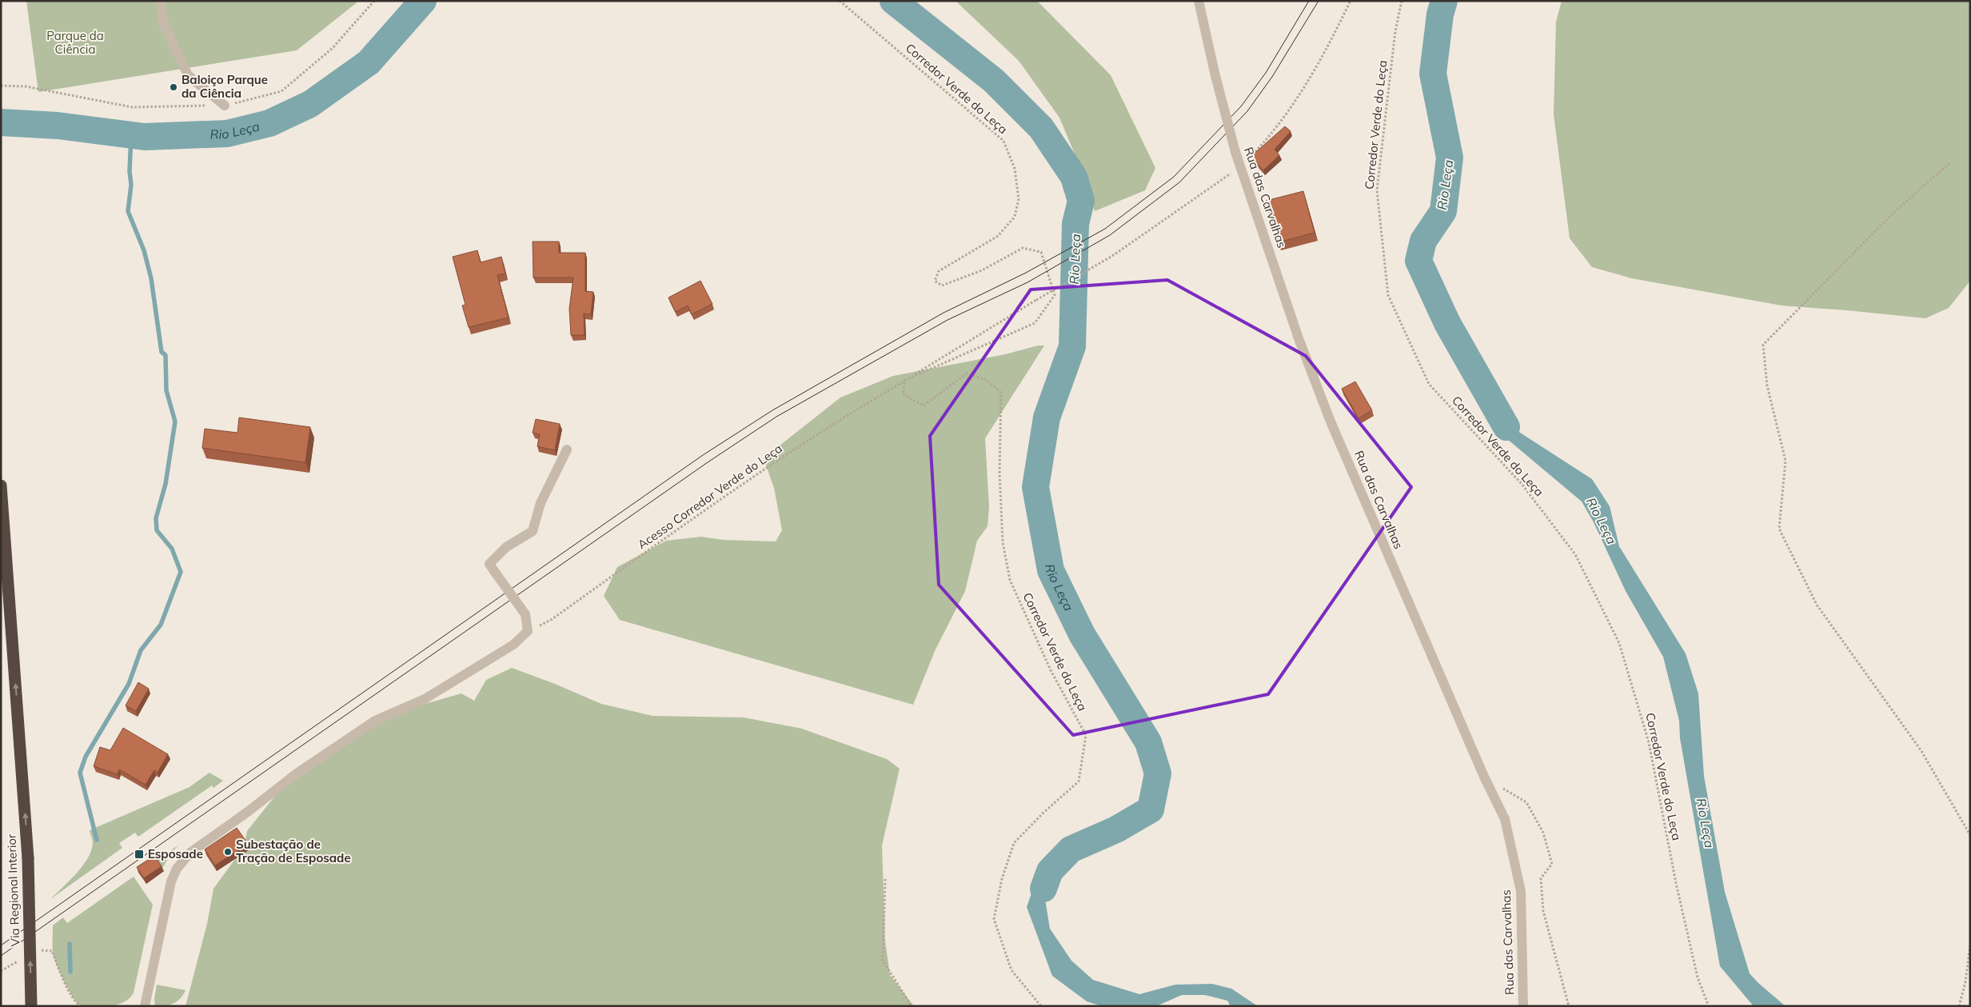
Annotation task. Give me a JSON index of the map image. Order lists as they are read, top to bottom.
{
  "streets": {
    "highway": ["Via Regional Interior"],
    "street": ["Rua das Carvalhas"],
    "path": ["Corredor Verde do Leça", "Acesso Corredor Verde do Leça"]
  },
  "crossings": [
    ["Corredor Verde do Leça", "Acesso Corredor Verde do Leça"]
  ],
  "one_way": ["Via Regional Interior"],
  "water": ["Rio Leça"],
  "parks": ["Parque da Ciência"],
  "places": {
    "other": ["Baloiço Parque da Ciência", "Subestação de Tração de Esposade"],
    "transit": ["Esposade"]
  }
}
